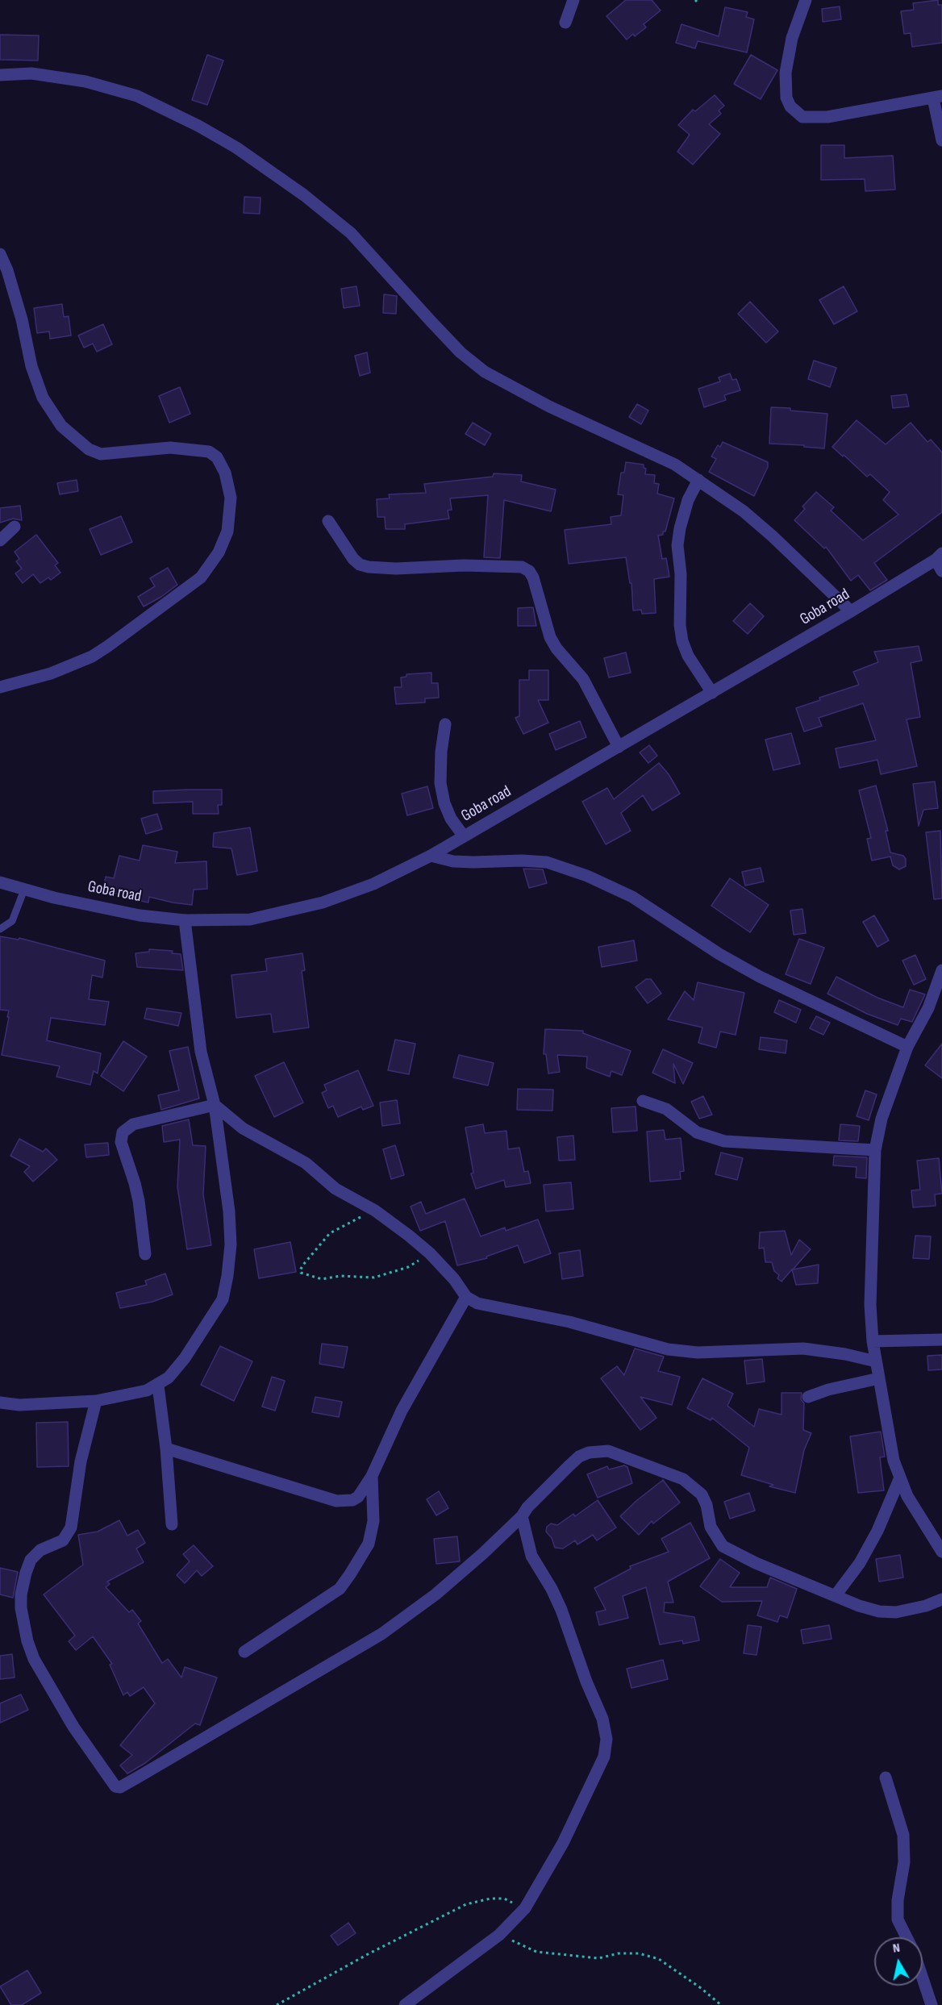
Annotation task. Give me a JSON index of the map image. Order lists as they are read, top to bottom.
{
  "streets": {
    "street": ["Goba road"]
  },
  "north": "top"
}
